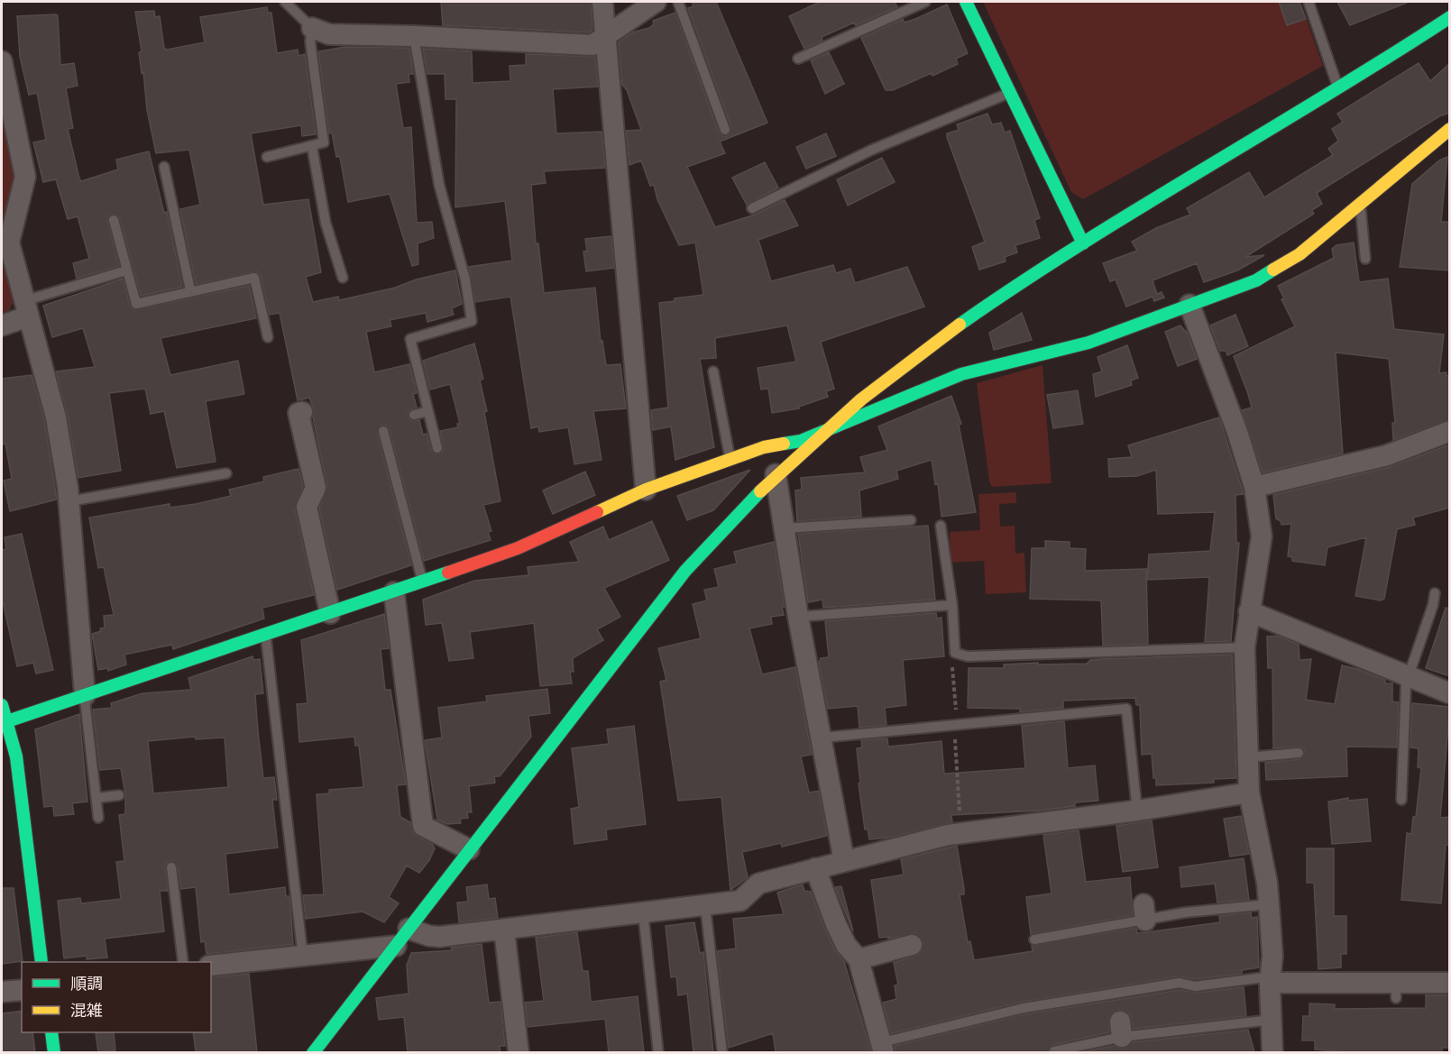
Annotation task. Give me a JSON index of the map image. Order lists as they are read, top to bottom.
{
  "legend": ["順調", "混雑"]
}
